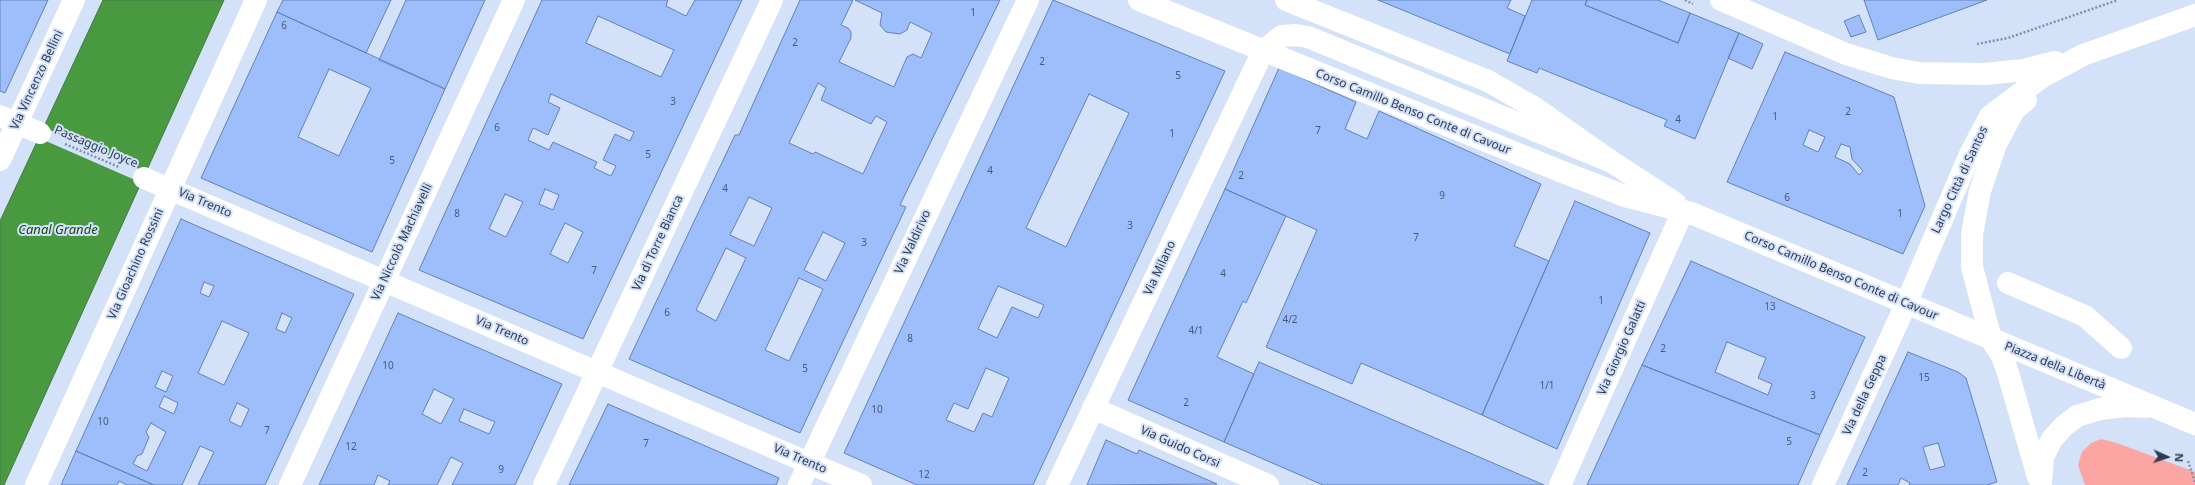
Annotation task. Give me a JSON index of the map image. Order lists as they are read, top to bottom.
{
  "streets": {
    "street": [
      "Via Vincenzo Bellini",
      "Corso Camillo Benso Conte di Cavour",
      "Largo Città di Santos",
      "Via Trento",
      "Via Niccolò Machiavelli",
      "Via Valdirivo",
      "Via di Torre Bianca",
      "Via Gioachino Rossini",
      "Via Milano",
      "Via Giorgio Galatti",
      "Piazza della Libertà",
      "Via della Geppa",
      "Via Guido Corsi"
    ],
    "path": ["Passaggio Joyce"]
  },
  "crossings": [
    ["Corso Camillo Benso Conte di Cavour", "Largo Città di Santos"],
    ["Corso Camillo Benso Conte di Cavour", "Via Milano"],
    ["Corso Camillo Benso Conte di Cavour", "Via Giorgio Galatti"],
    ["Corso Camillo Benso Conte di Cavour", "Piazza della Libertà"],
    ["Corso Camillo Benso Conte di Cavour", "Via della Geppa"],
    ["Passaggio Joyce", "Via Trento"],
    ["Largo Città di Santos", "Piazza della Libertà"],
    ["Largo Città di Santos", "Via della Geppa"],
    ["Via Trento", "Via Niccolò Machiavelli"],
    ["Via Trento", "Via Valdirivo"],
    ["Via Trento", "Via di Torre Bianca"],
    ["Via Trento", "Via Gioachino Rossini"],
    ["Via Milano", "Via Guido Corsi"]
  ],
  "water": ["Canal Grande"],
  "house_numbers": [
    "1",
    "6",
    "2",
    "2",
    "5",
    "3",
    "2",
    "1",
    "4",
    "6",
    "7",
    "1",
    "5",
    "5",
    "4",
    "2",
    "4",
    "9",
    "6",
    "8",
    "1",
    "3",
    "7",
    "3",
    "7",
    "4",
    "1",
    "13",
    "6",
    "4/2",
    "4/1",
    "8",
    "2",
    "10",
    "5",
    "15",
    "1/1",
    "3",
    "2",
    "10",
    "10",
    "7",
    "5",
    "7",
    "12",
    "9",
    "2",
    "12"
  ],
  "north": "right"
}
